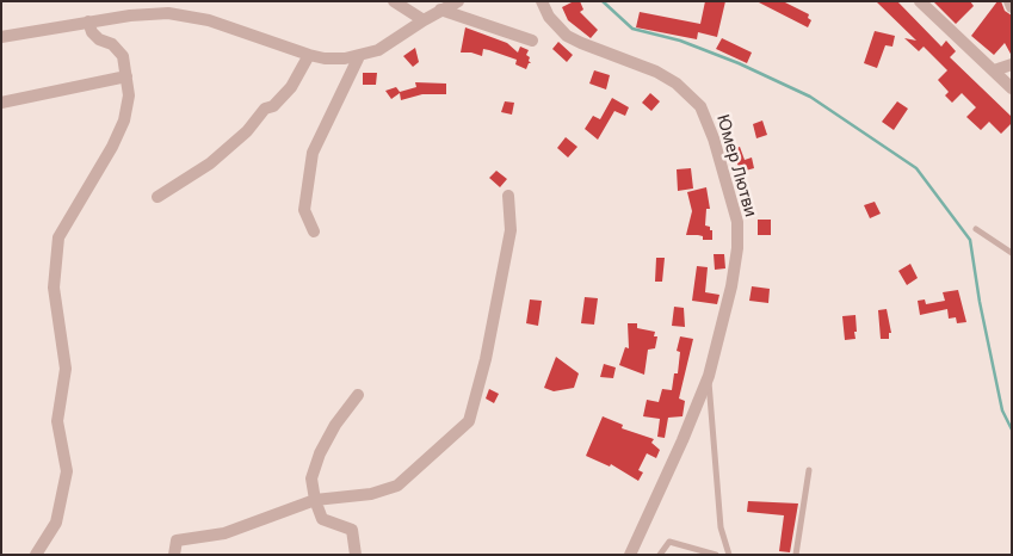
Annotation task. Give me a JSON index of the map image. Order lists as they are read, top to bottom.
{
  "streets": {
    "street": ["Юмер Лютви"]
  }
}
